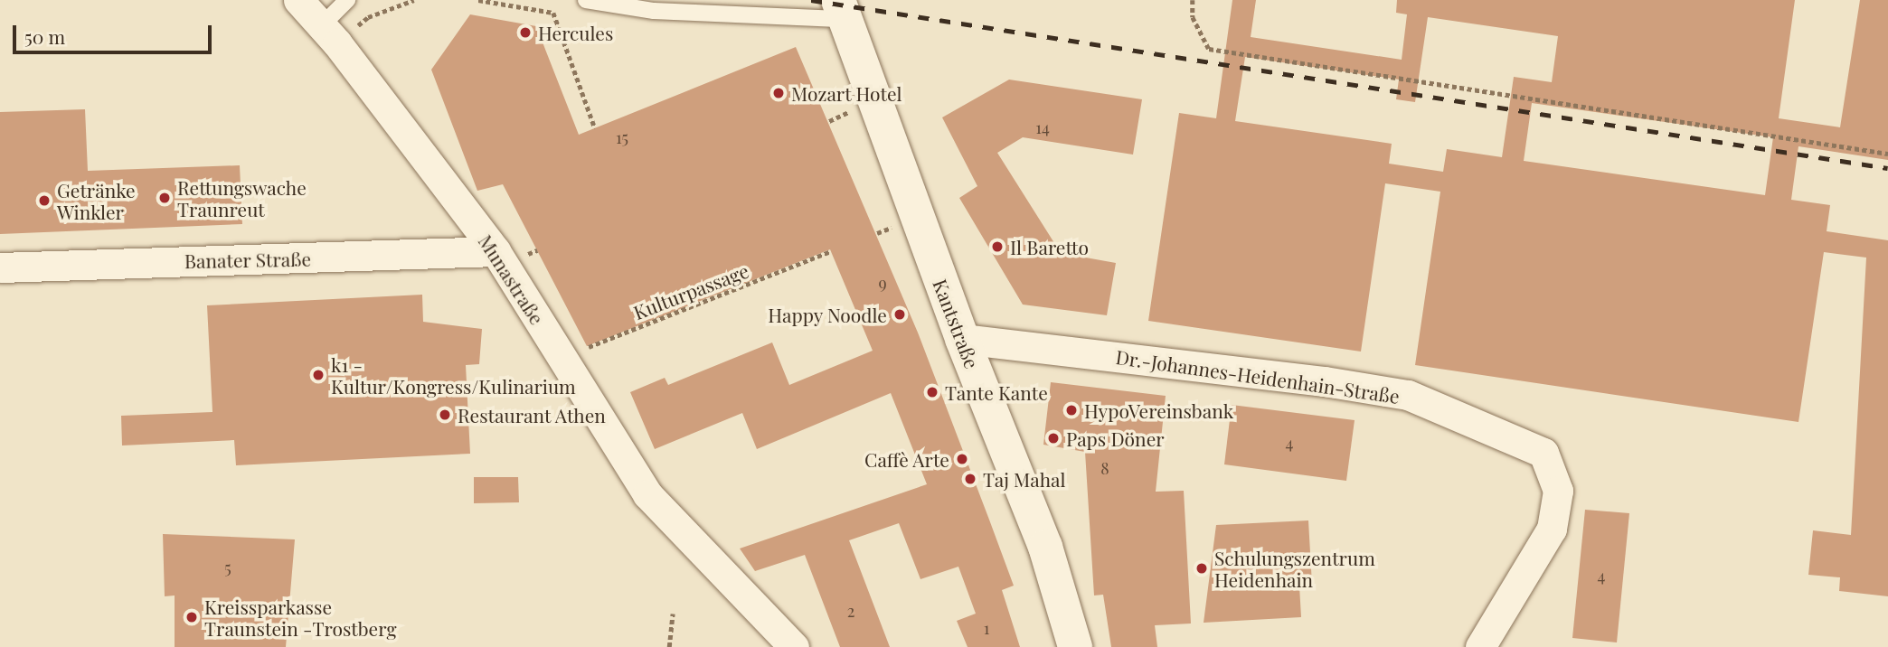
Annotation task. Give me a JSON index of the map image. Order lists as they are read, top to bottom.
{
  "streets": {
    "main road": ["Kantstraße"],
    "street": ["Banater Straße", "Munastraße", "Dr.-Johannes-Heidenhain-Straße"],
    "path": ["Kulturpassage"]
  },
  "crossings": [
    ["Banater Straße", "Munastraße"],
    ["Munastraße", "Kulturpassage"],
    ["Kantstraße", "Dr.-Johannes-Heidenhain-Straße"]
  ],
  "places": [
    "Hercules",
    "Mozart Hotel",
    "Rettungswache Traunreut",
    "Getränke Winkler",
    "Il Baretto",
    "Happy Noodle",
    "k1 - Kultur/Kongress/Kulinarium",
    "Tante Kante",
    "HypoVereinsbank",
    "Restaurant Athen",
    "Paps Döner",
    "Caffè Arte",
    "Taj Mahal",
    "Schulungszentrum Heidenhain",
    "Kreissparkasse Traunstein -Trostberg"
  ],
  "house_numbers": [
    "14",
    "15",
    "9",
    "4",
    "8",
    "5",
    "4",
    "2",
    "1"
  ],
  "scale_bar": "50 m"
}
